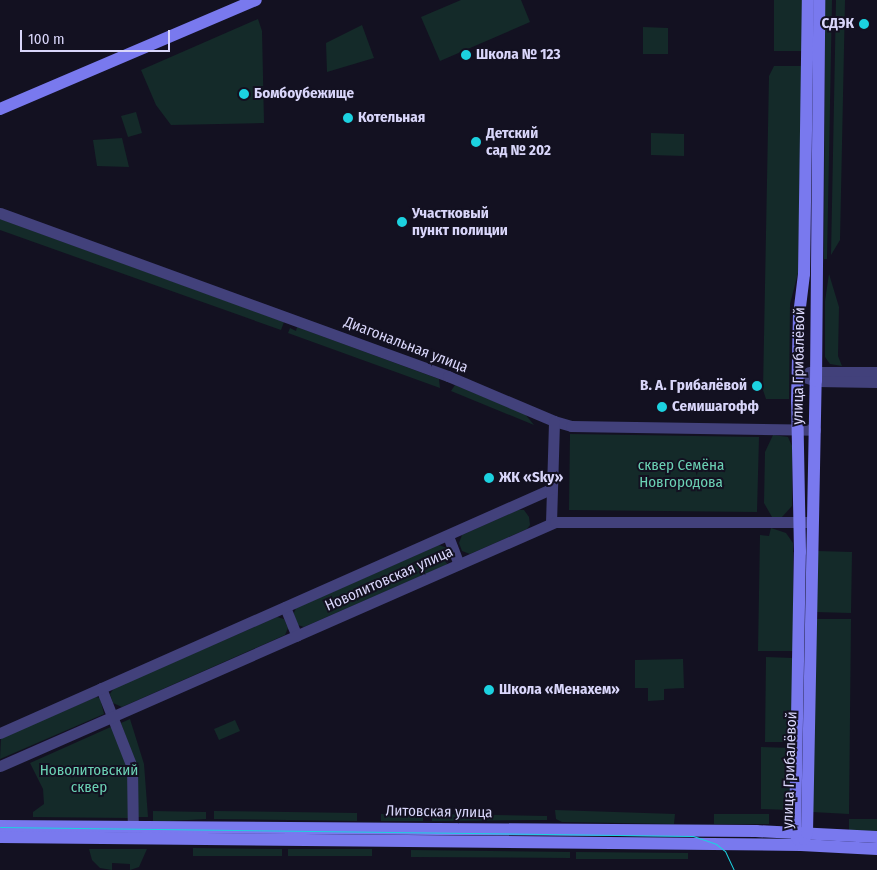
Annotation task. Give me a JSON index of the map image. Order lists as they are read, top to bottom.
{
  "streets": {
    "street": [
      "Диагональная улица",
      "улица Грибалёвой",
      "Новолитовская улица",
      "Литовская улица"
    ]
  },
  "crossings": [
    ["Диагональная улица", "улица Грибалёвой"],
    ["улица Грибалёвой", "Новолитовская улица"],
    ["улица Грибалёвой", "Литовская улица"]
  ],
  "parks": ["сквер Семёна Новгородова", "Новолитовский сквер"],
  "places": [
    "СДЭК",
    "Школа № 123",
    "Бомбоубежище",
    "Котельная",
    "Детский сад № 202",
    "Участковый пункт полиции",
    "В. А. Грибалёвой",
    "Семишагофф",
    "ЖК «Sky»",
    "Школа «Менахем»"
  ],
  "scale_bar": "100 m"
}
